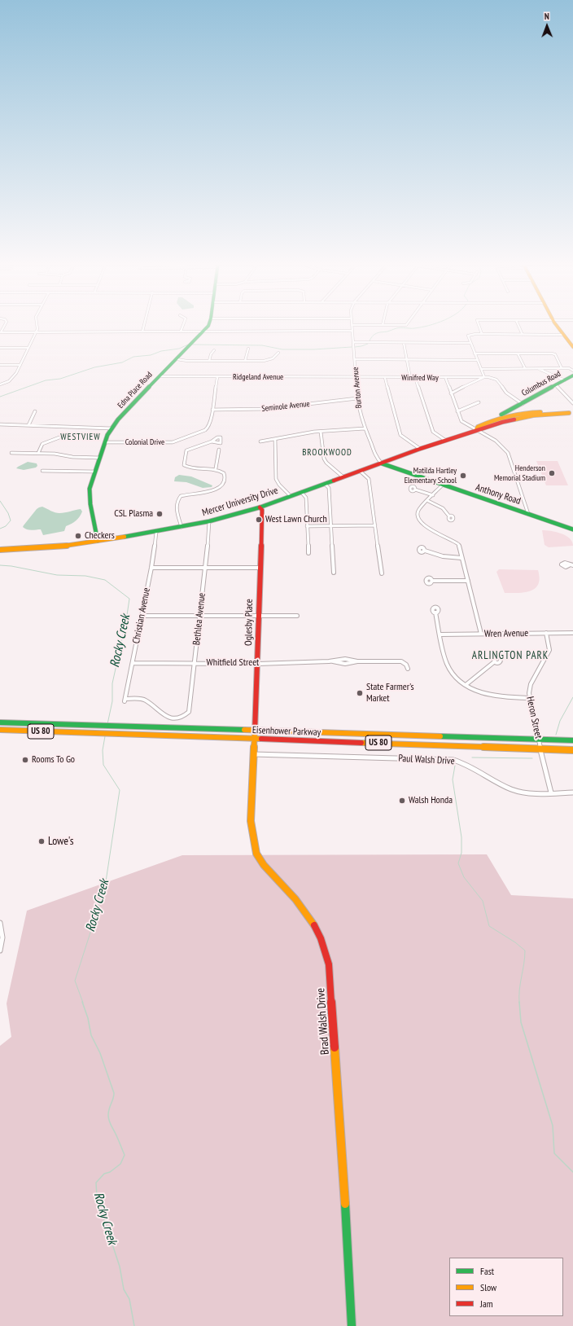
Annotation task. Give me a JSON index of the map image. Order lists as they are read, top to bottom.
{
  "streets": {
    "street": [
      "Ridgeland Avenue",
      "Winifred Way",
      "Columbus Road",
      "Burton Avenue",
      "Edna Place Road",
      "Seminole Avenue",
      "Colonial Drive",
      "Anthony Road",
      "Mercer University Drive",
      "Christian Avenue",
      "Bethlea Avenue",
      "Oglesby Place",
      "Wren Avenue",
      "Whitfield Street",
      "Heron Street",
      "US 80",
      "Eisenhower Parkway",
      "Paul Walsh Drive",
      "Brad Walsh Drive"
    ]
  },
  "crossings": [
    ["Ridgeland Avenue", "Winifred Way"],
    ["Ridgeland Avenue", "Burton Avenue"],
    ["Ridgeland Avenue", "Edna Place Road"],
    ["Ridgeland Avenue", "Colonial Drive"],
    ["Winifred Way", "Burton Avenue"],
    ["Columbus Road", "Mercer University Drive"],
    ["Burton Avenue", "Seminole Avenue"],
    ["Burton Avenue", "Anthony Road"],
    ["Burton Avenue", "Mercer University Drive"],
    ["Edna Place Road", "Colonial Drive"],
    ["Edna Place Road", "Mercer University Drive"],
    ["Seminole Avenue", "Colonial Drive"],
    ["Anthony Road", "Mercer University Drive"],
    ["Mercer University Drive", "Christian Avenue"],
    ["Mercer University Drive", "Bethlea Avenue"],
    ["Mercer University Drive", "Oglesby Place"],
    ["Christian Avenue", "Bethlea Avenue"],
    ["Christian Avenue", "Whitfield Street"],
    ["Bethlea Avenue", "Whitfield Street"],
    ["Oglesby Place", "Whitfield Street"],
    ["Oglesby Place", "Eisenhower Parkway"],
    ["Oglesby Place", "Brad Walsh Drive"],
    ["Wren Avenue", "Heron Street"],
    ["Heron Street", "Eisenhower Parkway"],
    ["Heron Street", "Paul Walsh Drive"],
    ["Eisenhower Parkway", "Brad Walsh Drive"],
    ["Paul Walsh Drive", "Brad Walsh Drive"]
  ],
  "districts": ["WESTVIEW", "BROOKWOOD", "ARLINGTON PARK"],
  "water": ["Rocky Creek"],
  "places": [
    "Henderson Memorial Stadium",
    "Matilda Hartley Elementary School",
    "CSL Plasma",
    "West Lawn Church",
    "Checkers",
    "State Farmer's Market",
    "Rooms To Go",
    "Walsh Honda",
    "Lowe's"
  ],
  "legend": ["Fast", "Slow", "Jam"],
  "north": "top"
}
